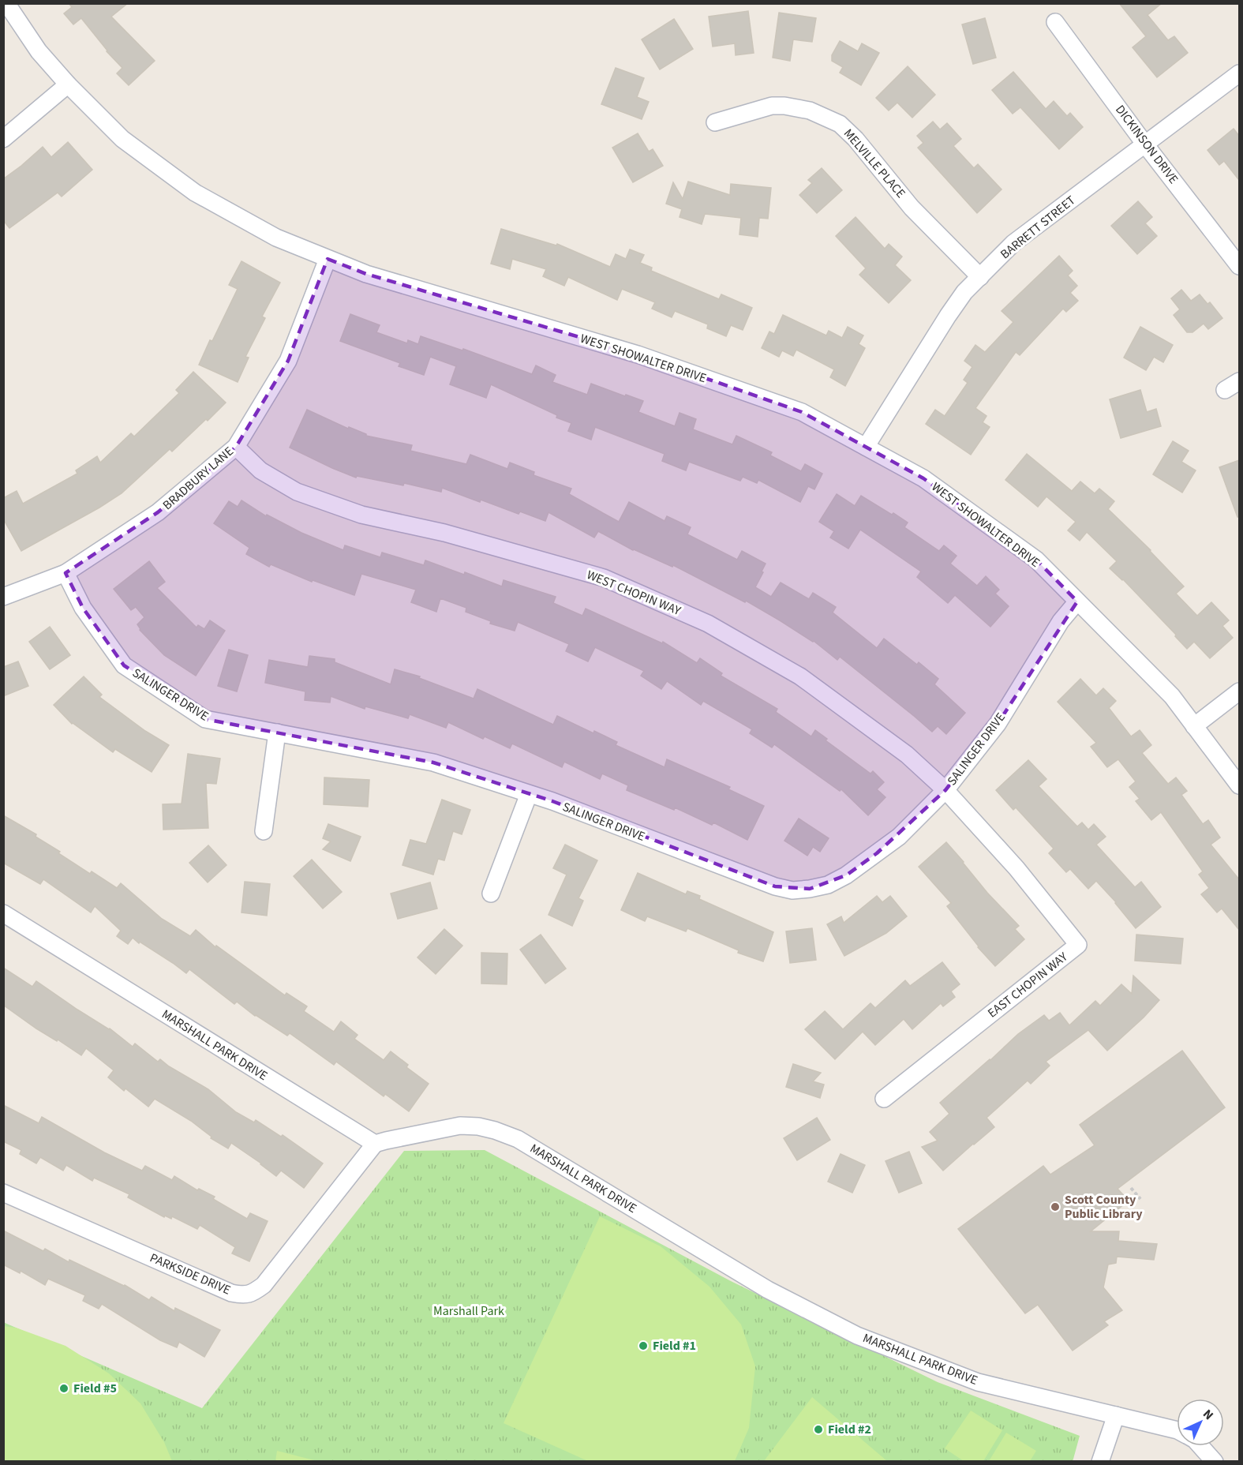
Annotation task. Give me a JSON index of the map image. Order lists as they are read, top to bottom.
{
  "streets": {
    "street": [
      "DICKINSON DRIVE",
      "MELVILLE PLACE",
      "BARRETT STREET",
      "WEST SHOWALTER DRIVE",
      "BRADBURY LANE",
      "WEST CHOPIN WAY",
      "SALINGER DRIVE",
      "EAST CHOPIN WAY",
      "MARSHALL PARK DRIVE",
      "PARKSIDE DRIVE"
    ]
  },
  "crossings": [
    ["DICKINSON DRIVE", "BARRETT STREET"],
    ["MELVILLE PLACE", "BARRETT STREET"],
    ["BARRETT STREET", "WEST SHOWALTER DRIVE"],
    ["WEST SHOWALTER DRIVE", "BRADBURY LANE"],
    ["WEST SHOWALTER DRIVE", "SALINGER DRIVE"],
    ["BRADBURY LANE", "WEST CHOPIN WAY"],
    ["BRADBURY LANE", "SALINGER DRIVE"],
    ["WEST CHOPIN WAY", "SALINGER DRIVE"],
    ["WEST CHOPIN WAY", "EAST CHOPIN WAY"],
    ["SALINGER DRIVE", "EAST CHOPIN WAY"],
    ["MARSHALL PARK DRIVE", "PARKSIDE DRIVE"]
  ],
  "parks": ["Marshall Park"],
  "places": [
    "Scott County Public Library",
    "Field #1",
    "Field #5",
    "Field #2"
  ],
  "north": "top right"
}
